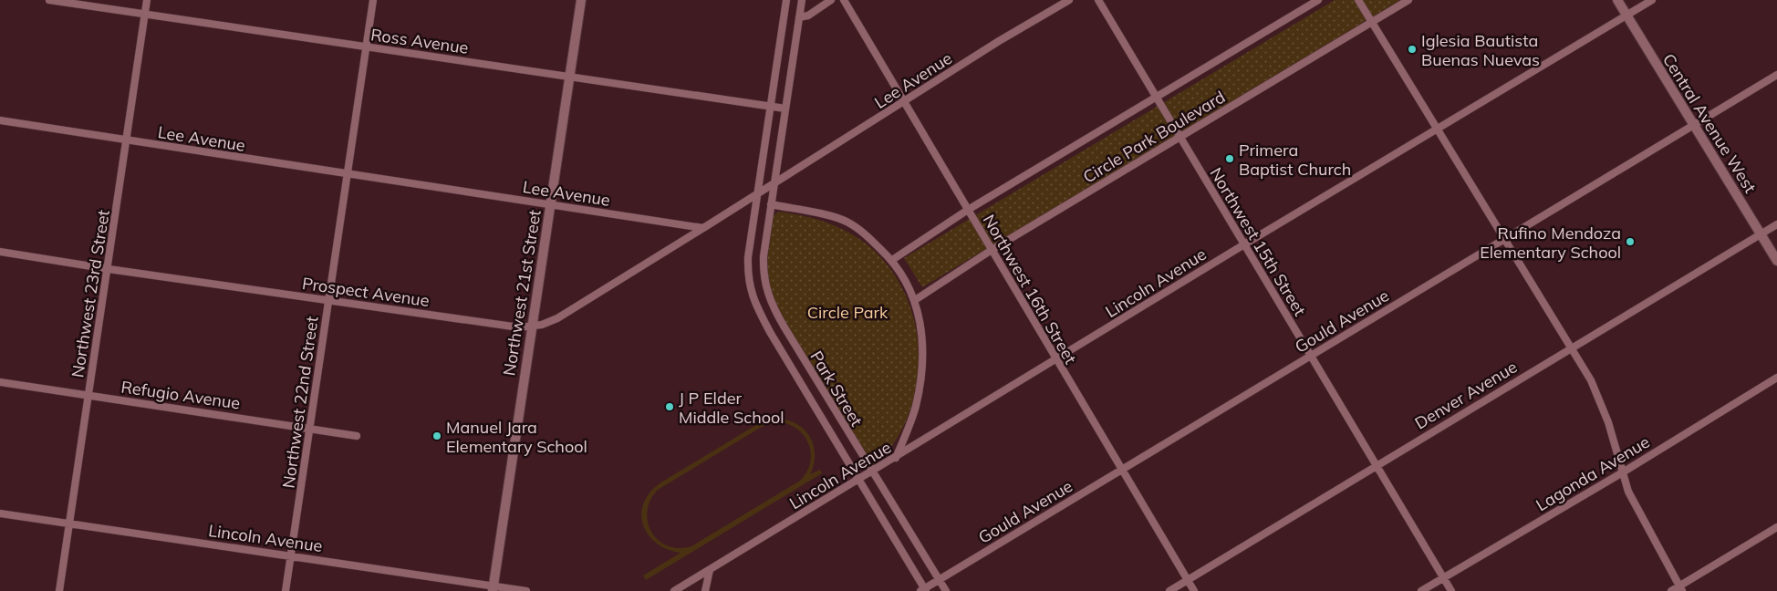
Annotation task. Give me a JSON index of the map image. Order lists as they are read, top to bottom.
{
  "streets": {
    "street": [
      "Ross Avenue",
      "Lee Avenue",
      "Central Avenue West",
      "Circle Park Boulevard",
      "Northwest 15th Street",
      "Lincoln Avenue",
      "Northwest 16th Street",
      "Prospect Avenue",
      "Northwest 21st Street",
      "Northwest 23rd Street",
      "Gould Avenue",
      "Park Street",
      "Refugio Avenue",
      "Denver Avenue",
      "Northwest 22nd Street",
      "Lagonda Avenue"
    ]
  },
  "crossings": [
    ["Ross Avenue", "Northwest 21st Street"],
    ["Ross Avenue", "Northwest 23rd Street"],
    ["Ross Avenue", "Park Street"],
    ["Ross Avenue", "Northwest 22nd Street"],
    ["Lee Avenue", "Northwest 16th Street"],
    ["Lee Avenue", "Prospect Avenue"],
    ["Lee Avenue", "Northwest 21st Street"],
    ["Lee Avenue", "Northwest 23rd Street"],
    ["Lee Avenue", "Park Street"],
    ["Lee Avenue", "Northwest 22nd Street"],
    ["Central Avenue West", "Lincoln Avenue"],
    ["Central Avenue West", "Gould Avenue"],
    ["Central Avenue West", "Denver Avenue"],
    ["Circle Park Boulevard", "Northwest 15th Street"],
    ["Circle Park Boulevard", "Northwest 16th Street"],
    ["Northwest 15th Street", "Lincoln Avenue"],
    ["Northwest 15th Street", "Gould Avenue"],
    ["Northwest 15th Street", "Denver Avenue"],
    ["Northwest 15th Street", "Lagonda Avenue"],
    ["Lincoln Avenue", "Northwest 16th Street"],
    ["Lincoln Avenue", "Northwest 21st Street"],
    ["Lincoln Avenue", "Northwest 23rd Street"],
    ["Lincoln Avenue", "Park Street"],
    ["Lincoln Avenue", "Northwest 22nd Street"],
    ["Northwest 16th Street", "Gould Avenue"],
    ["Northwest 16th Street", "Denver Avenue"],
    ["Prospect Avenue", "Northwest 21st Street"],
    ["Prospect Avenue", "Northwest 23rd Street"],
    ["Prospect Avenue", "Northwest 22nd Street"],
    ["Northwest 23rd Street", "Refugio Avenue"],
    ["Gould Avenue", "Park Street"],
    ["Refugio Avenue", "Northwest 22nd Street"]
  ],
  "parks": ["Circle Park"],
  "places": [
    "Iglesia Bautista Buenas Nuevas",
    "Primera Baptist Church",
    "Rufino Mendoza Elementary School",
    "J P Elder Middle School",
    "Manuel Jara Elementary School"
  ]
}
